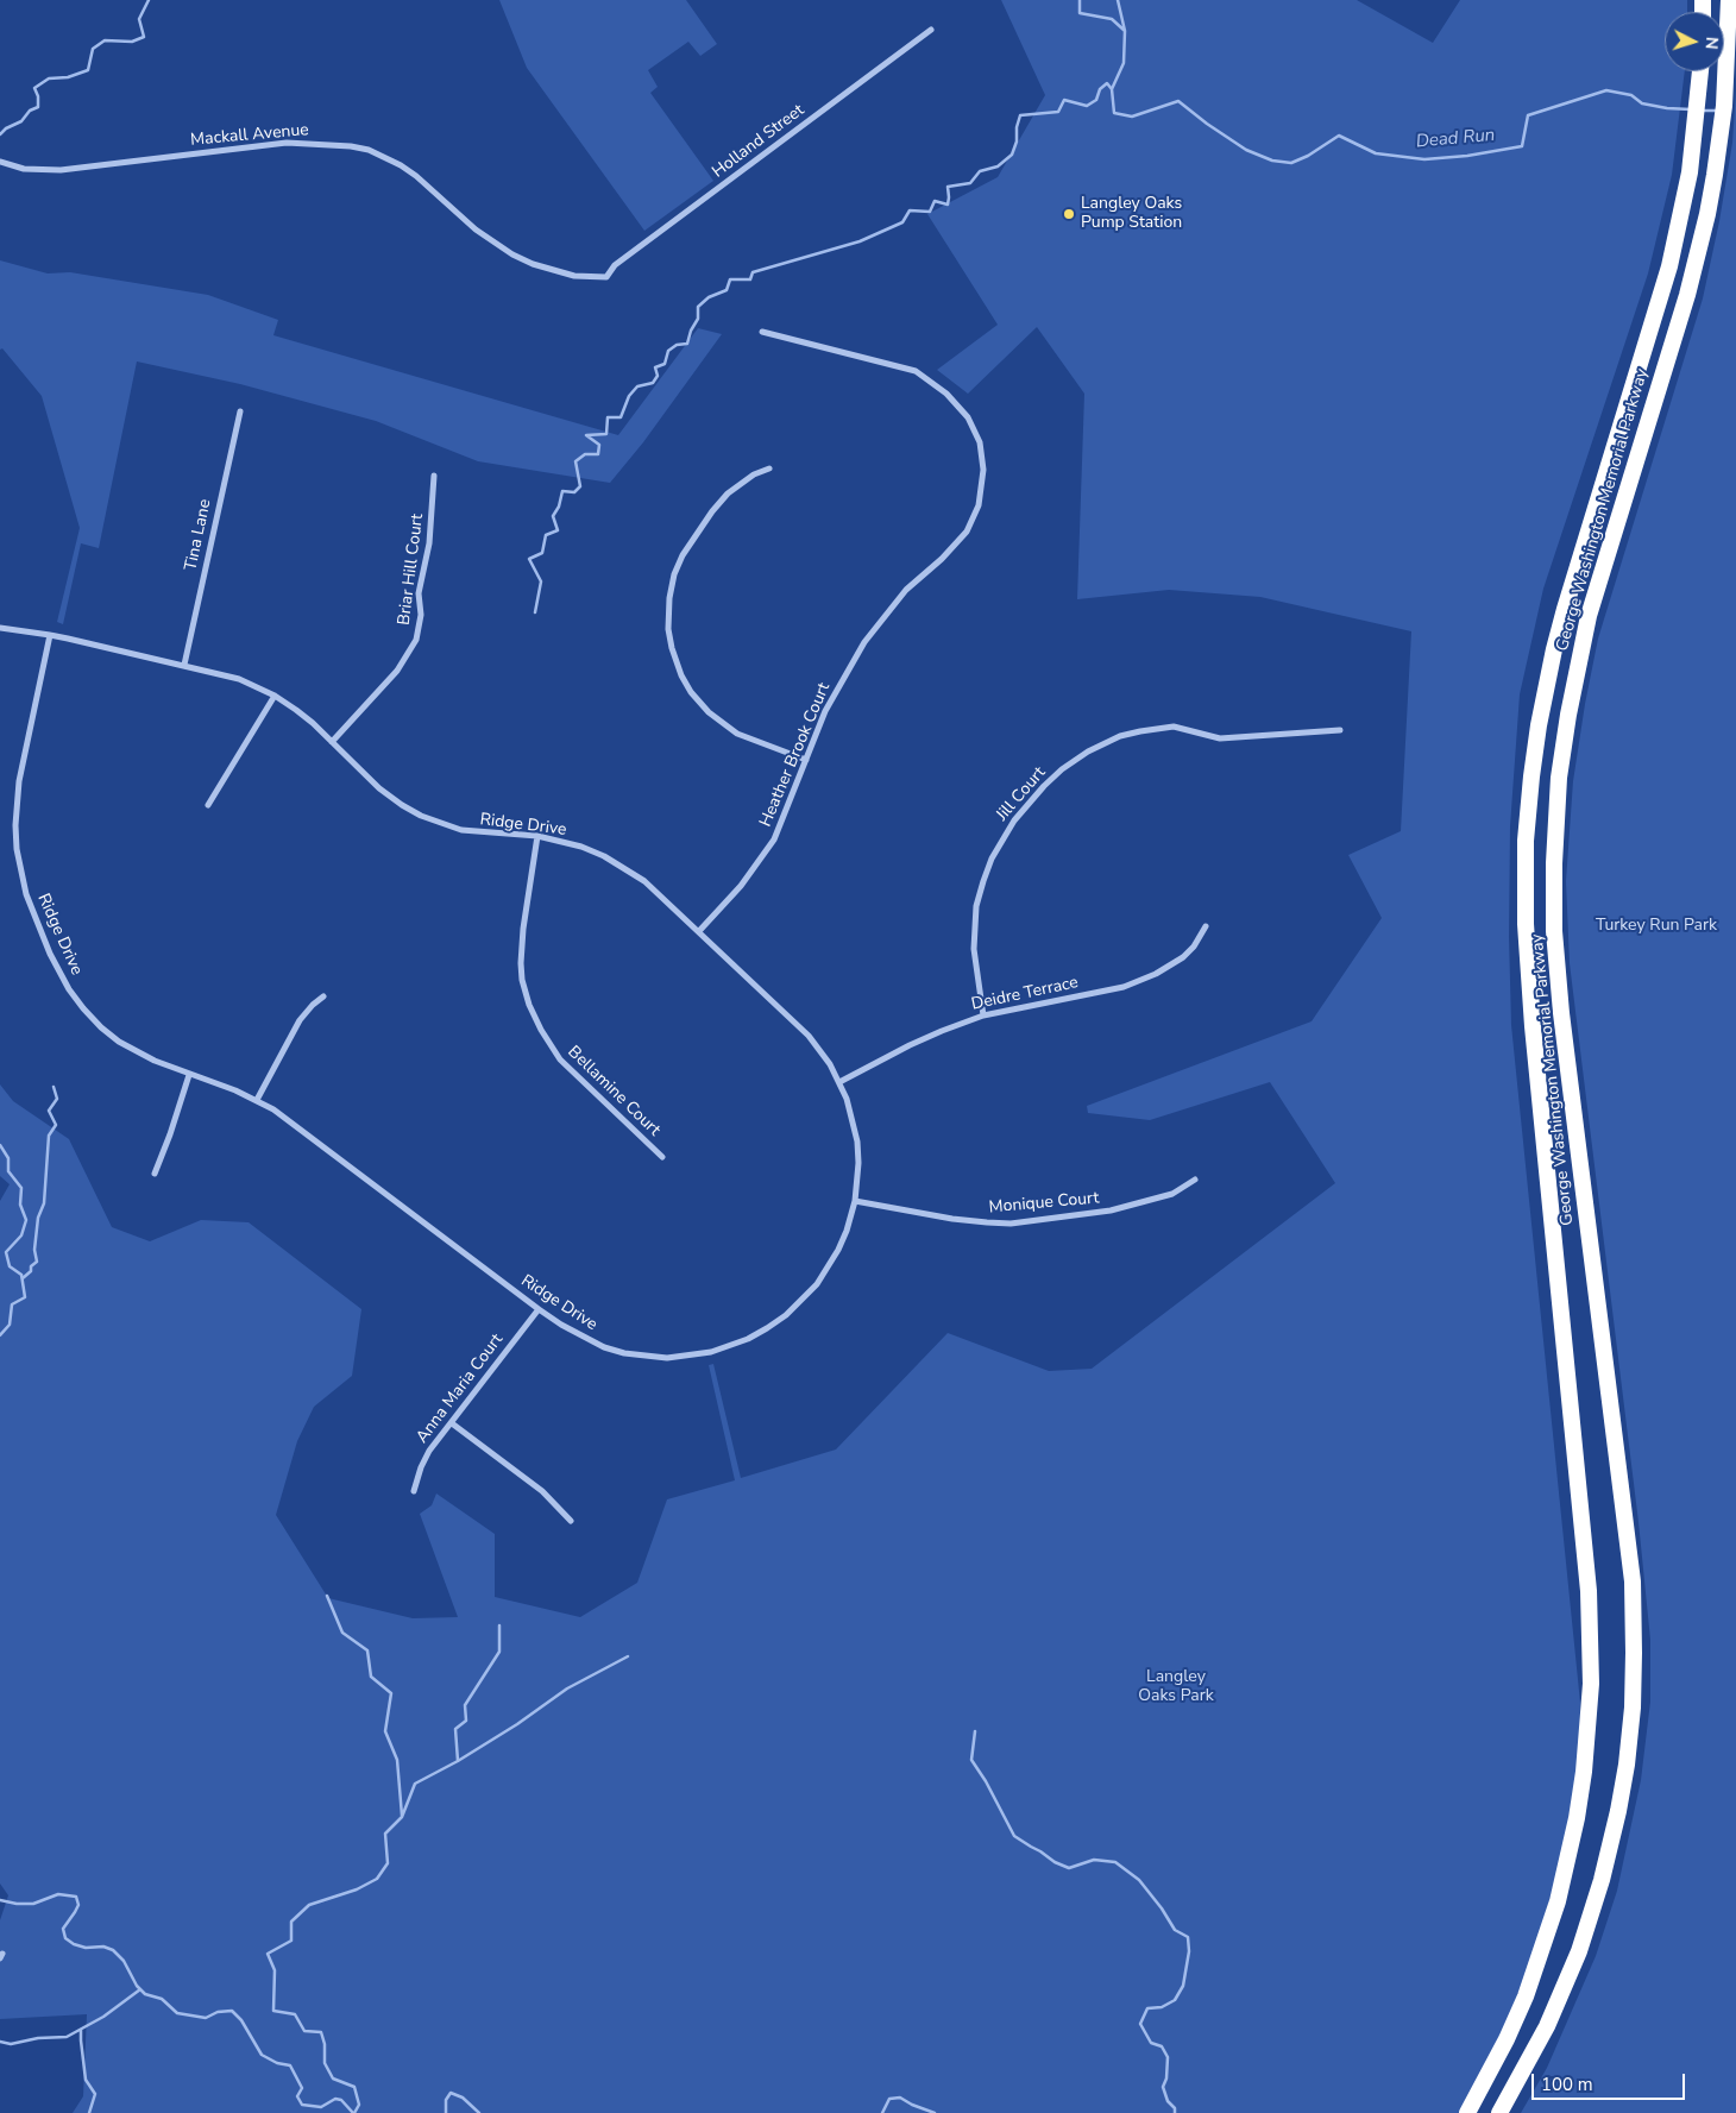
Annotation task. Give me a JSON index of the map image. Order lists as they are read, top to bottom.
{
  "streets": {
    "highway": ["George Washington Memorial Parkway"],
    "street": [
      "Mackall Avenue",
      "Holland Street",
      "Tina Lane",
      "Briar Hill Court",
      "Heather Brook Court",
      "Jill Court",
      "Ridge Drive",
      "Deidre Terrace",
      "Bellamine Court",
      "Monique Court",
      "Anna Maria Court"
    ]
  },
  "crossings": [
    ["Mackall Avenue", "Holland Street"],
    ["Tina Lane", "Ridge Drive"],
    ["Briar Hill Court", "Ridge Drive"],
    ["Heather Brook Court", "Ridge Drive"],
    ["Jill Court", "Deidre Terrace"],
    ["Ridge Drive", "Deidre Terrace"],
    ["Ridge Drive", "Bellamine Court"],
    ["Ridge Drive", "Monique Court"],
    ["Ridge Drive", "Anna Maria Court"]
  ],
  "water": ["Dead Run"],
  "parks": ["Turkey Run Park", "Langley Oaks Park"],
  "places": ["Langley Oaks Pump Station"],
  "scale_bar": "100 m",
  "north": "right"
}
